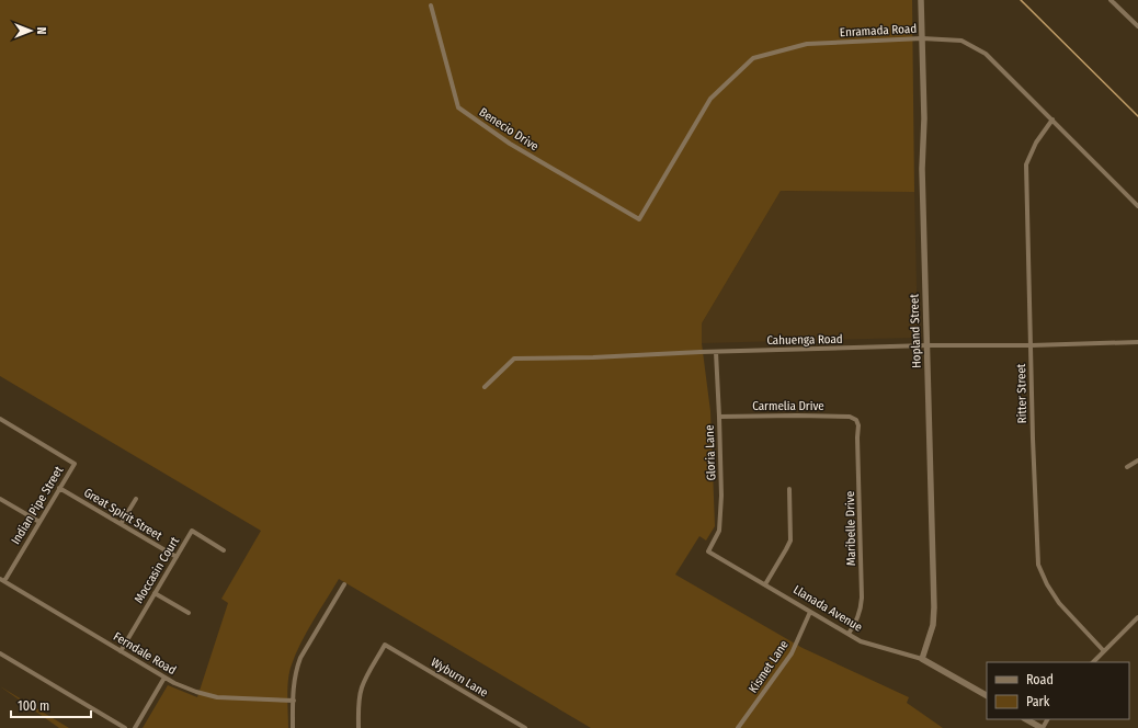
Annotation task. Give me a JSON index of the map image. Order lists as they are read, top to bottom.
{
  "streets": {
    "street": [
      "Enramada Road",
      "Benecio Drive",
      "Hopland Street",
      "Cahuenga Road",
      "Ritter Street",
      "Carmelia Drive",
      "Gloria Lane",
      "Indian Pipe Street",
      "Great Spirit Street",
      "Maribelle Drive",
      "Moccasin Court",
      "Llanada Avenue",
      "Ferndale Road",
      "Kismet Lane",
      "Wyburn Lane"
    ]
  },
  "crossings": [
    ["Enramada Road", "Benecio Drive"],
    ["Enramada Road", "Hopland Street"],
    ["Enramada Road", "Ritter Street"],
    ["Hopland Street", "Cahuenga Road"],
    ["Hopland Street", "Llanada Avenue"],
    ["Cahuenga Road", "Ritter Street"],
    ["Cahuenga Road", "Gloria Lane"],
    ["Carmelia Drive", "Gloria Lane"],
    ["Carmelia Drive", "Maribelle Drive"],
    ["Gloria Lane", "Llanada Avenue"],
    ["Indian Pipe Street", "Great Spirit Street"],
    ["Indian Pipe Street", "Ferndale Road"],
    ["Great Spirit Street", "Moccasin Court"],
    ["Maribelle Drive", "Llanada Avenue"],
    ["Moccasin Court", "Ferndale Road"],
    ["Llanada Avenue", "Kismet Lane"]
  ],
  "legend": ["Road", "Park"],
  "scale_bar": "100 m",
  "north": "right"
}
